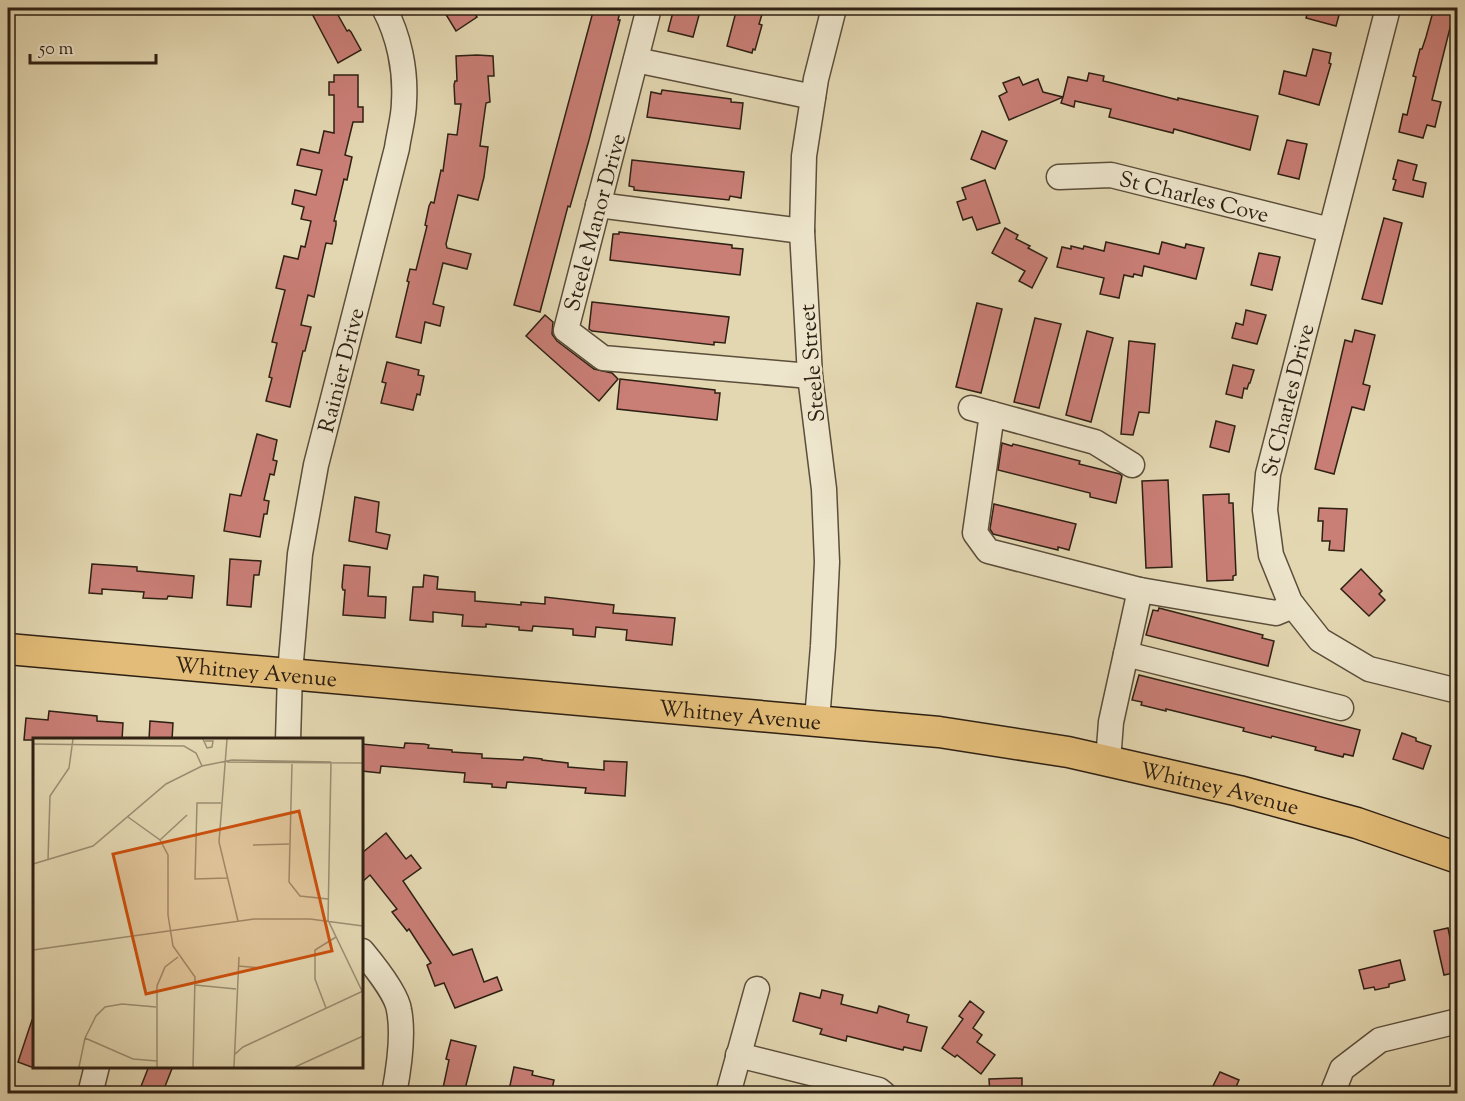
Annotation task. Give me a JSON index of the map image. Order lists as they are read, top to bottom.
{
  "streets": {
    "main road": ["Whitney Avenue"],
    "street": [
      "St Charles Cove",
      "Steele Manor Drive",
      "Steele Street",
      "Rainier Drive",
      "St Charles Drive"
    ]
  },
  "crossings": [
    ["St Charles Cove", "St Charles Drive"],
    ["Steele Manor Drive", "Steele Street"],
    ["Steele Street", "Whitney Avenue"],
    ["Rainier Drive", "Whitney Avenue"]
  ],
  "scale_bar": "50 m"
}
